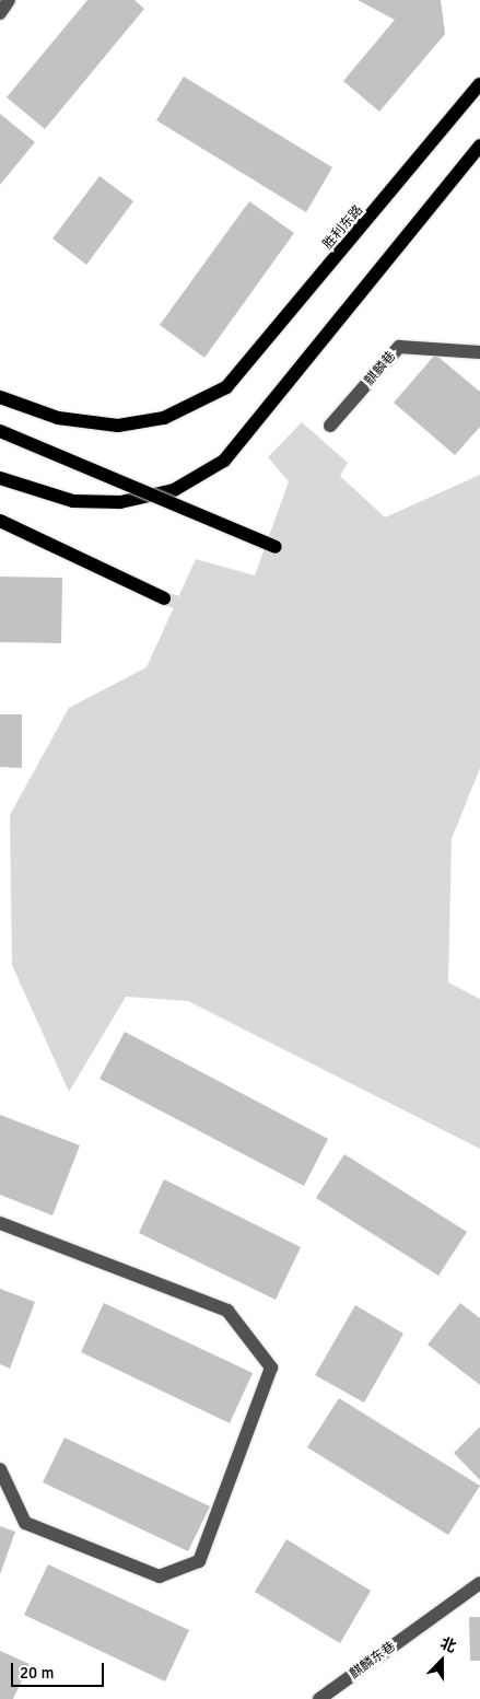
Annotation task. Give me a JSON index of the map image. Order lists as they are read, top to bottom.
{
  "streets": {
    "main road": ["胜利东路"],
    "street": ["麒麟巷", "麒麟东巷"]
  },
  "scale_bar": "20 m",
  "north": "top"
}
